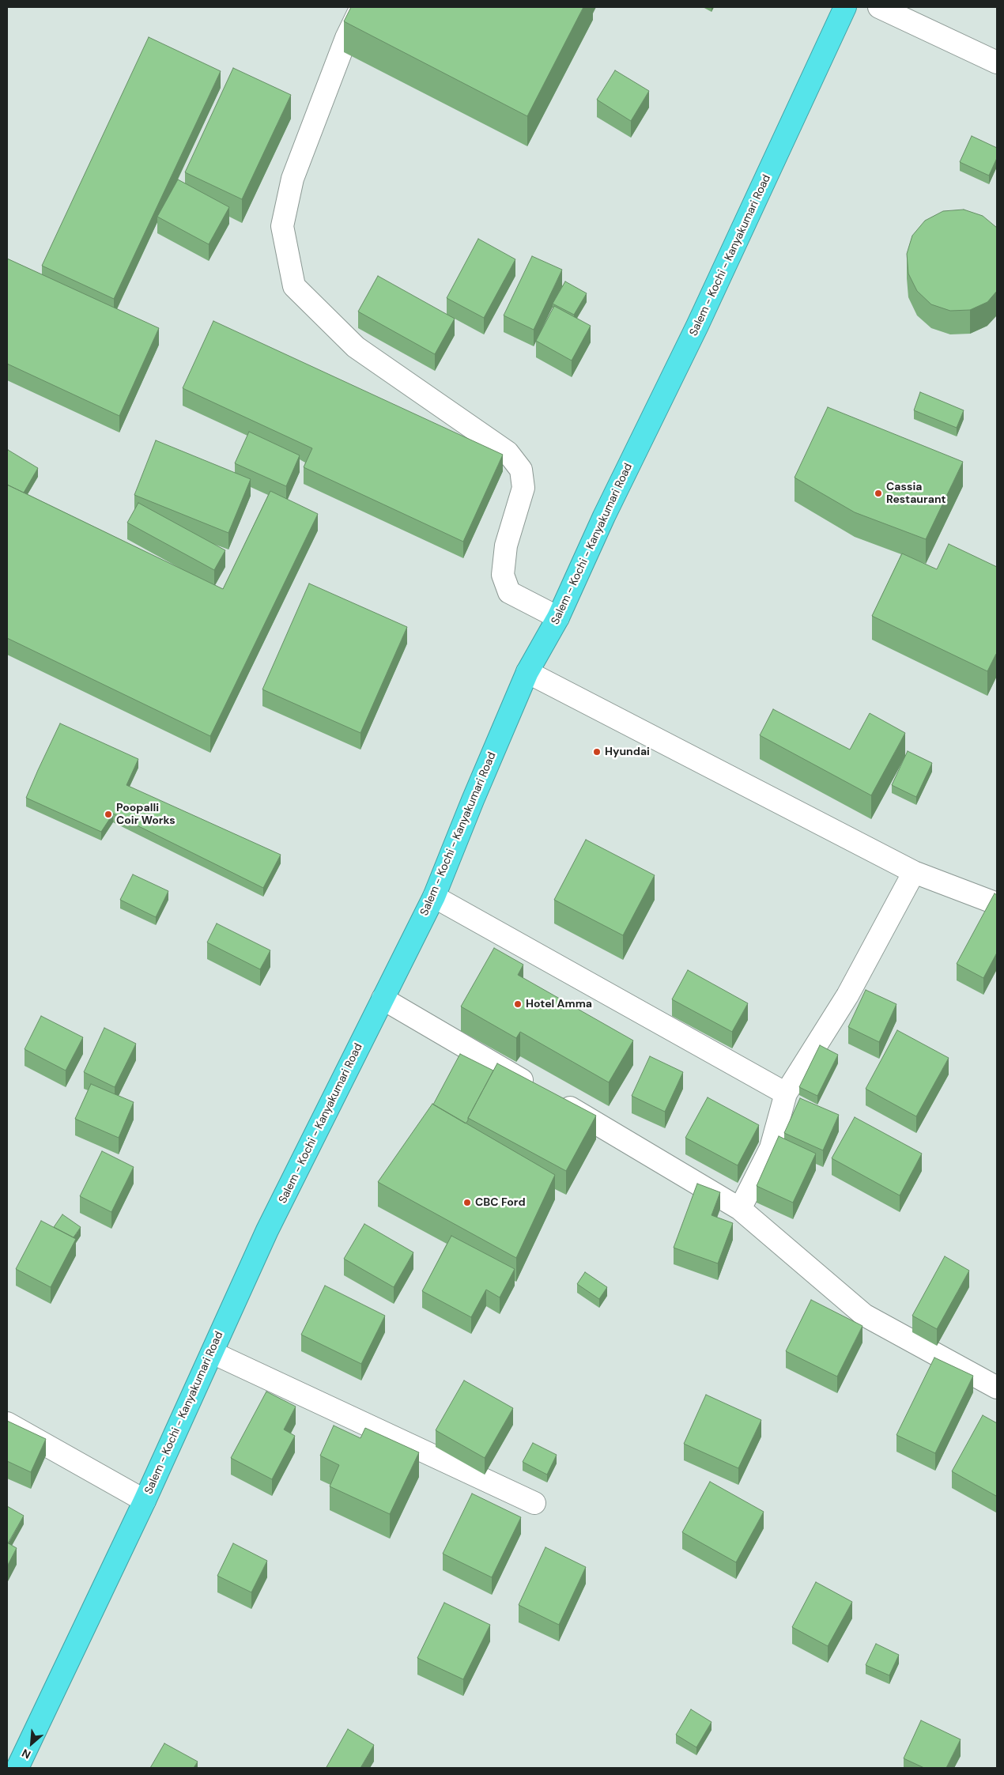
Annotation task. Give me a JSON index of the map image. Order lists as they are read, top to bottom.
{
  "streets": {
    "highway": ["Salem - Kochi - Kanyakumari Road"]
  },
  "places": [
    "Cassia Restaurant",
    "Hyundai",
    "Poopalli Coir Works",
    "Hotel Amma",
    "CBC Ford"
  ],
  "north": "bottom left"
}
